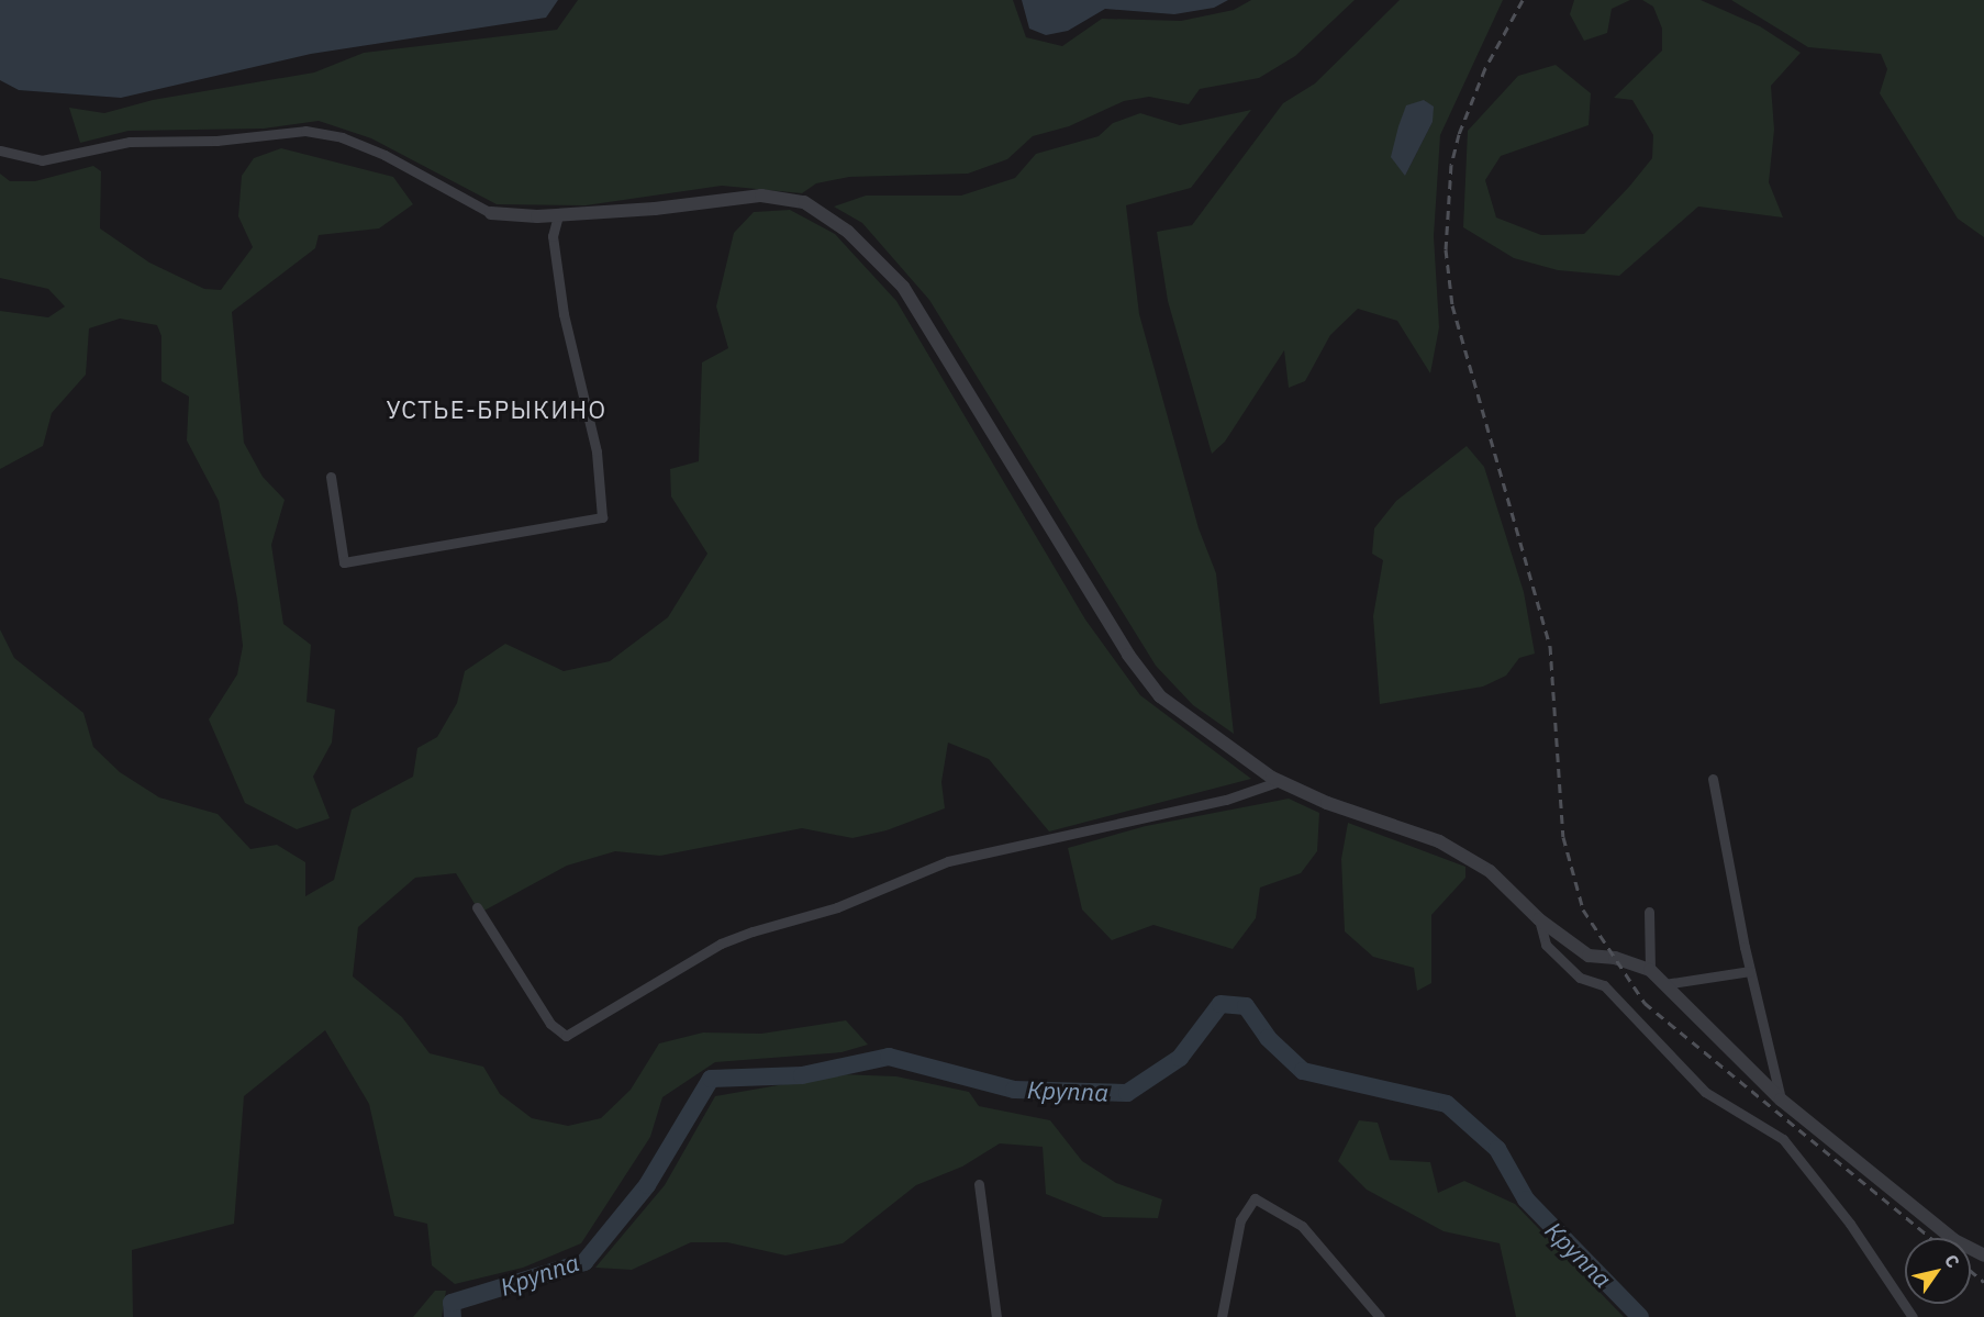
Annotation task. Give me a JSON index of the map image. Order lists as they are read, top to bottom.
{
  "districts": ["УСТЬЕ-БРЫКИНО"],
  "water": ["Круппа"],
  "north": "top right"
}
